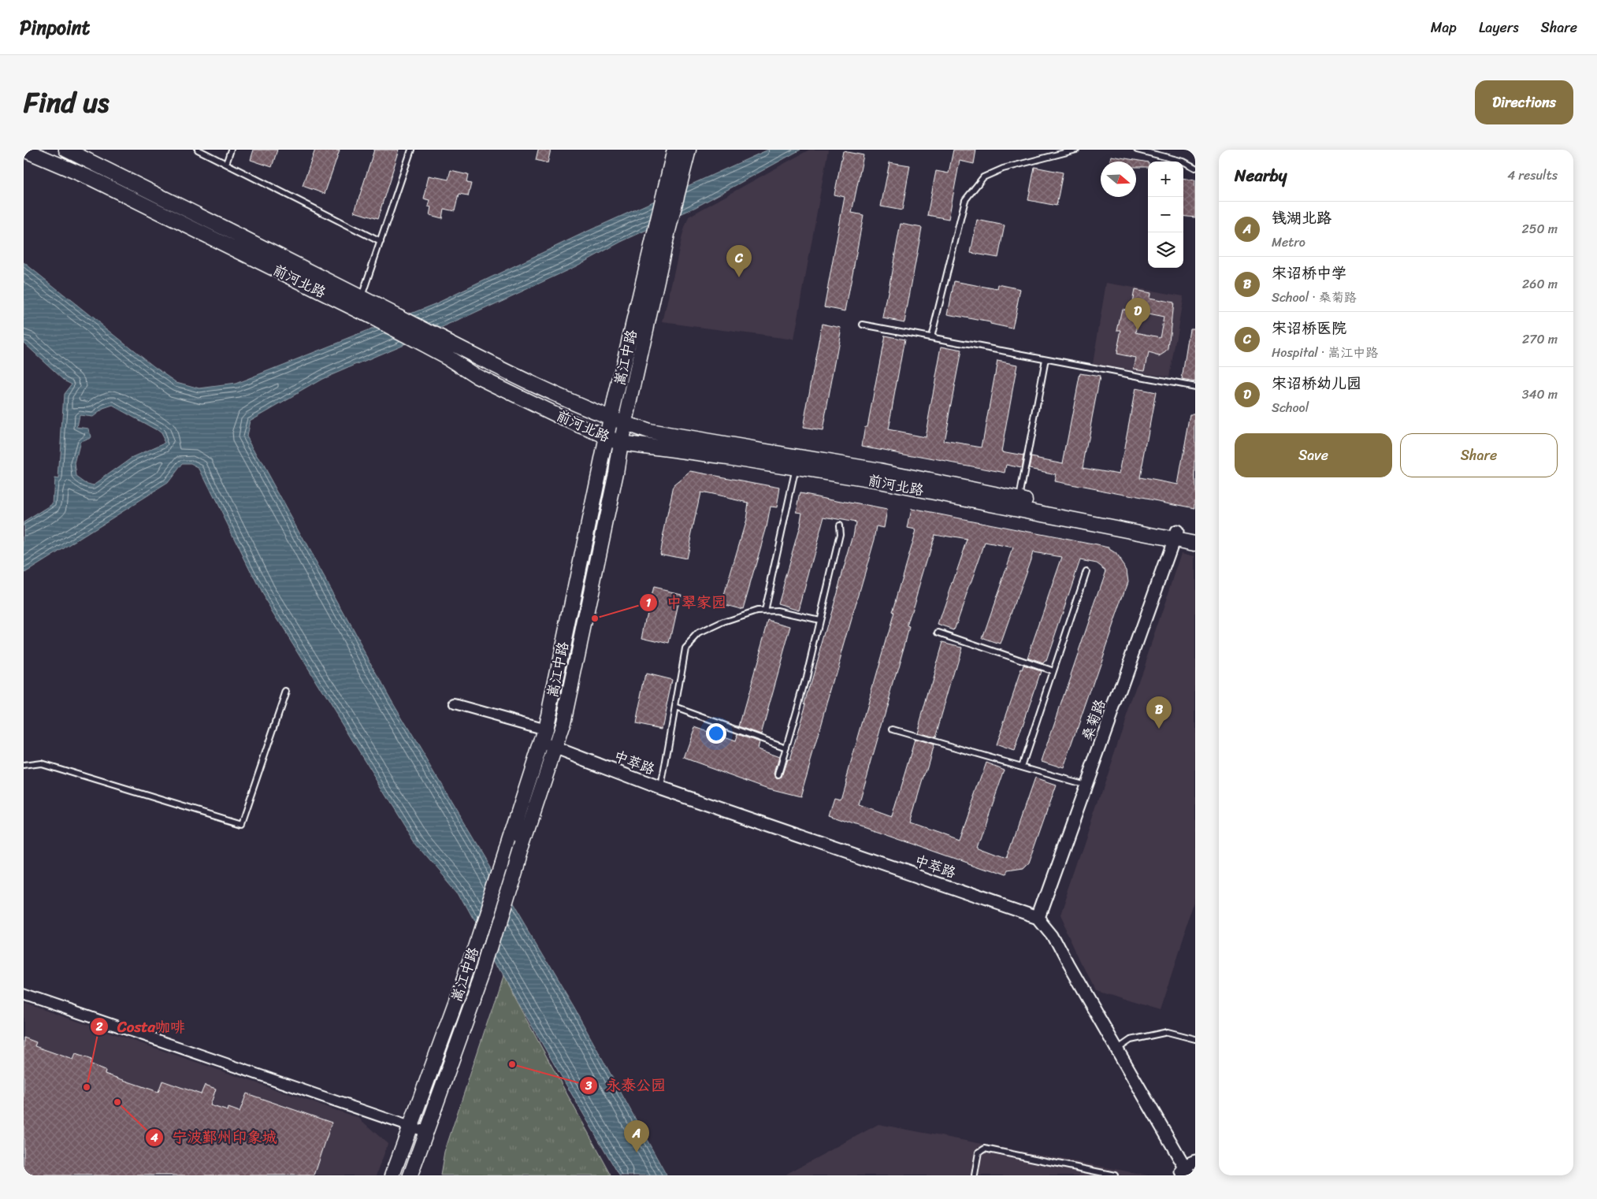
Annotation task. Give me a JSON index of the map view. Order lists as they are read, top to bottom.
{
  "streets": {
    "main road": ["前河北路", "嵩江中路"],
    "street": ["桑菊路", "中萃路"]
  },
  "crossings": [
    ["前河北路", "嵩江中路"],
    ["前河北路", "桑菊路"],
    ["嵩江中路", "中萃路"],
    ["桑菊路", "中萃路"]
  ],
  "places": [
    "中翠家园",
    "永泰公园",
    "Costa咖啡",
    "宁波鄞州印象城"
  ],
  "north": "right",
  "page": {
    "header": "Pinpoint",
    "nav": ["Map", "Layers", "Share"],
    "title": "Find us",
    "buttons": [
      "Directions",
      ["Save", "Share"]
    ],
    "heading": ["Nearby", "4 results"],
    "map_buttons": ["+", "−"],
    "list": [
      {
        "mark": "A",
        "name": "钱湖北路",
        "note": "Metro",
        "value": "250 m"
      },
      {
        "mark": "B",
        "name": "宋诏桥中学",
        "note": "School · 桑菊路",
        "value": "260 m"
      },
      {
        "mark": "C",
        "name": "宋诏桥医院",
        "note": "Hospital · 嵩江中路",
        "value": "270 m"
      },
      {
        "mark": "D",
        "name": "宋诏桥幼儿园",
        "note": "School",
        "value": "340 m"
      }
    ],
    "pins": [
      "C",
      "D",
      "B",
      "A"
    ]
  }
}
